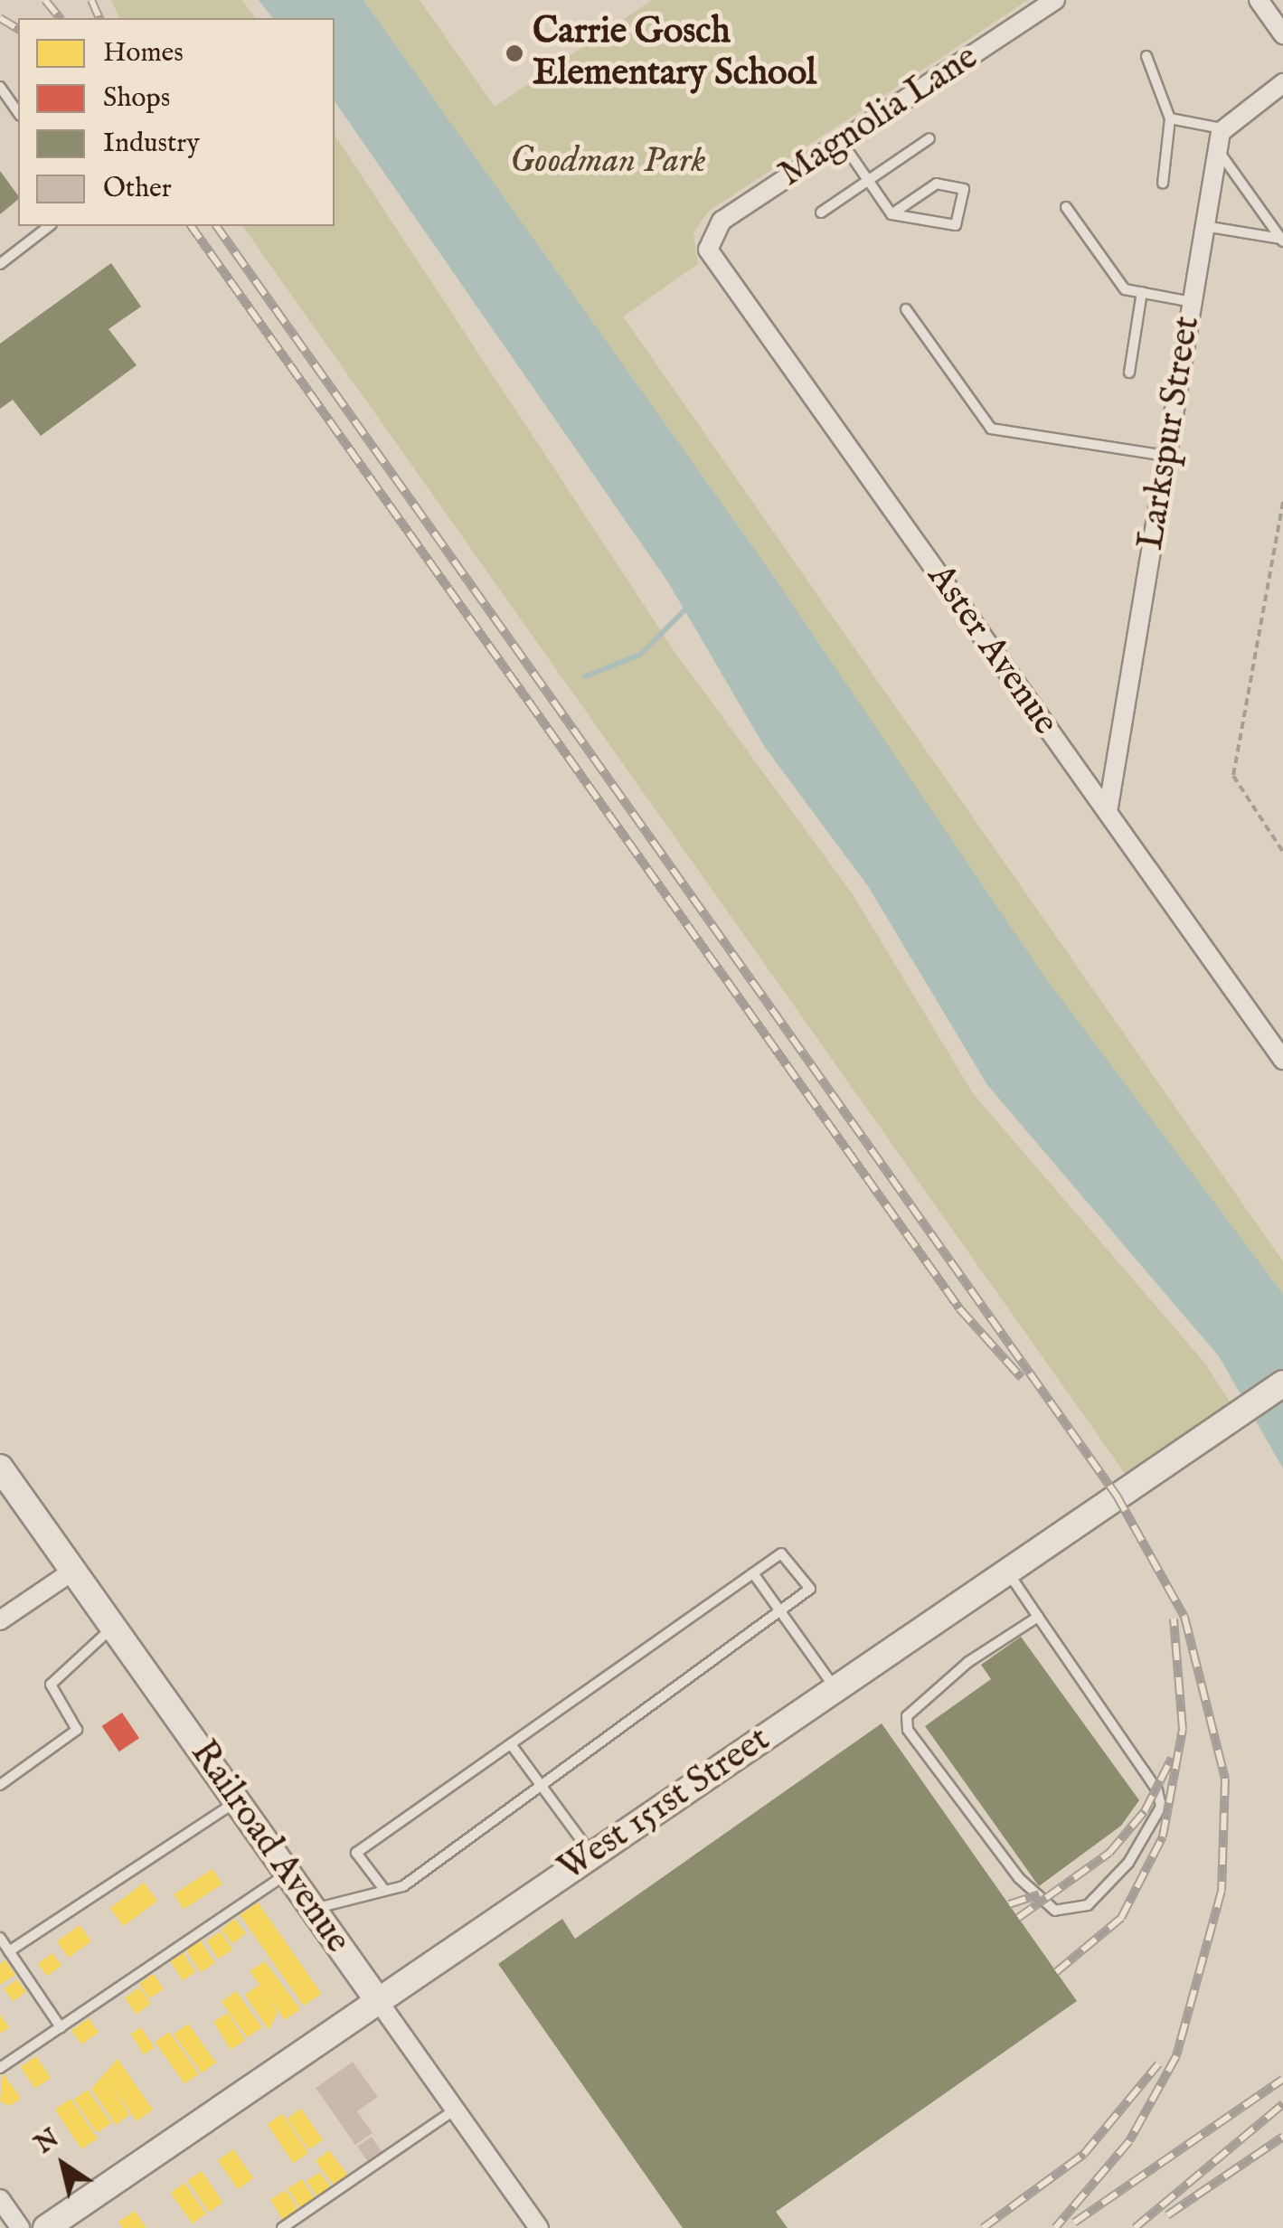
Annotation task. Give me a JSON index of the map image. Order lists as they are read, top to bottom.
{
  "streets": {
    "street": [
      "Magnolia Lane",
      "Larkspur Street",
      "Aster Avenue",
      "West 151st Street",
      "Railroad Avenue"
    ]
  },
  "crossings": [
    ["Magnolia Lane", "Aster Avenue"],
    ["Larkspur Street", "Aster Avenue"],
    ["West 151st Street", "Railroad Avenue"]
  ],
  "parks": ["Goodman Park"],
  "places": ["Carrie Gosch Elementary School"],
  "legend": [
    "Homes",
    "Shops",
    "Industry",
    "Other"
  ],
  "north": "top left"
}
